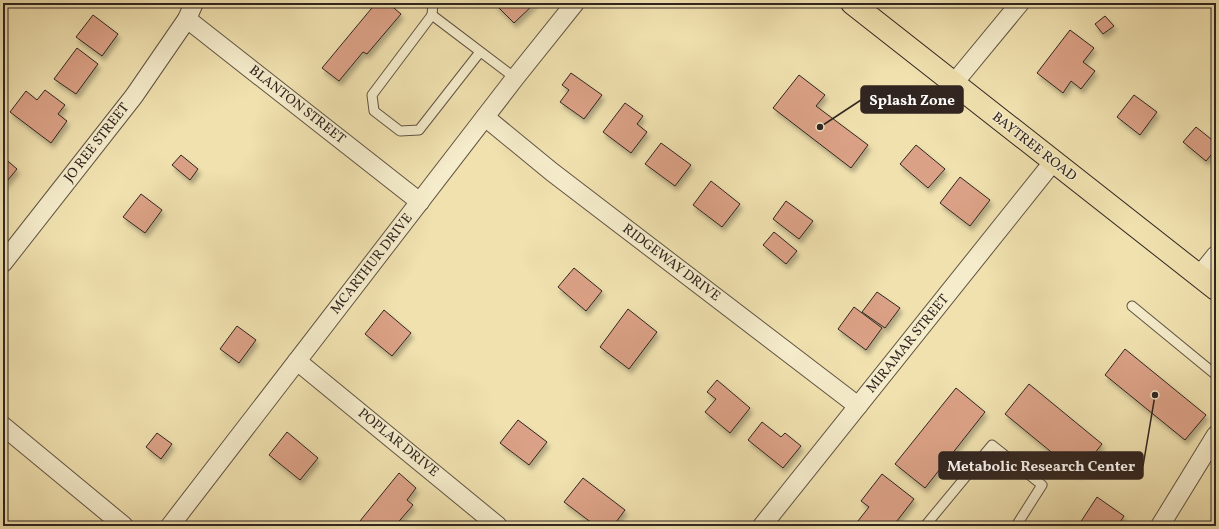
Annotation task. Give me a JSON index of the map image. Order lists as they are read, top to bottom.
{
  "streets": {
    "main road": ["BAYTREE ROAD"],
    "street": [
      "BLANTON STREET",
      "JO REE STREET",
      "RIDGEWAY DRIVE",
      "MCARTHUR DRIVE",
      "MIRAMAR STREET",
      "POPLAR DRIVE"
    ]
  },
  "crossings": [
    ["BLANTON STREET", "JO REE STREET"],
    ["BLANTON STREET", "MCARTHUR DRIVE"],
    ["BAYTREE ROAD", "MIRAMAR STREET"],
    ["RIDGEWAY DRIVE", "MCARTHUR DRIVE"],
    ["RIDGEWAY DRIVE", "MIRAMAR STREET"],
    ["MCARTHUR DRIVE", "POPLAR DRIVE"]
  ],
  "places": ["Splash Zone", "Metabolic Research Center"]
}
